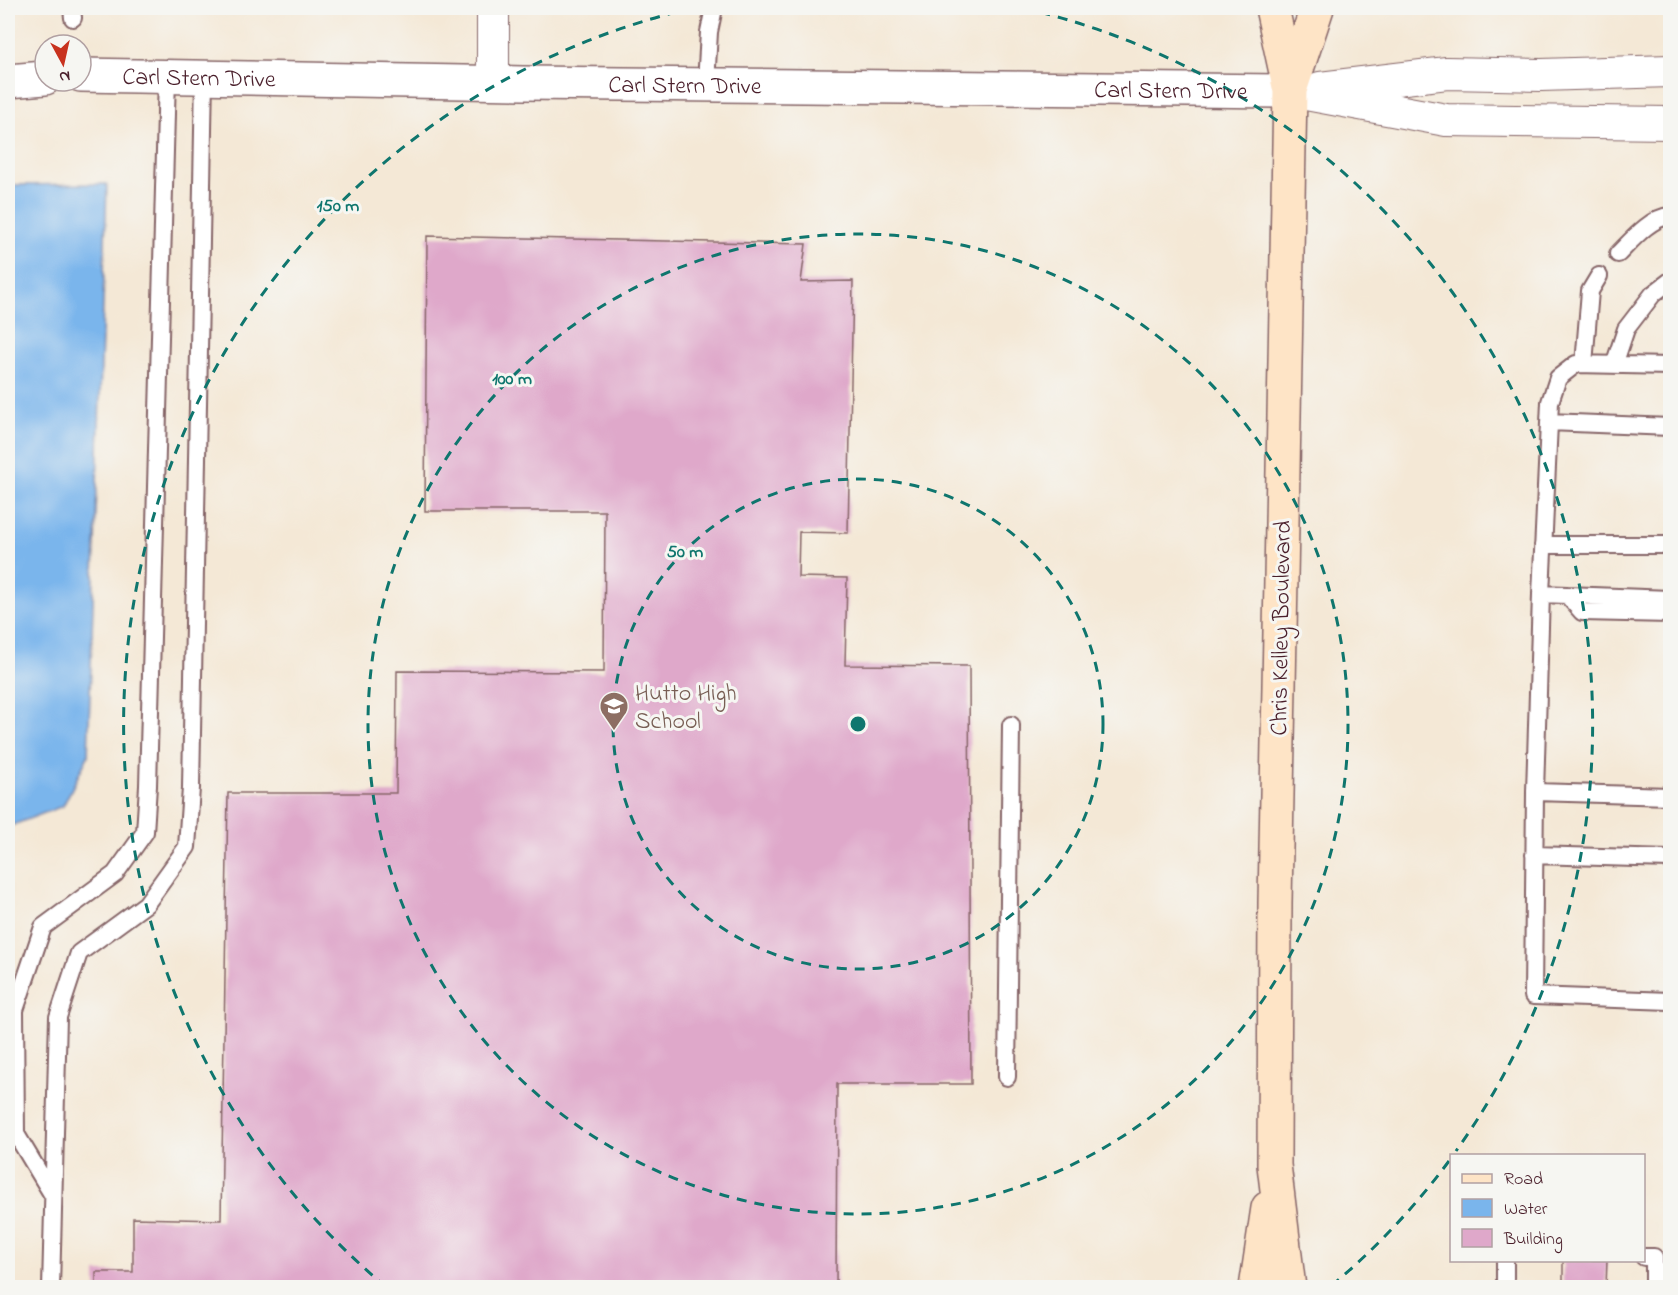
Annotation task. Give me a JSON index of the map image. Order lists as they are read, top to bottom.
{
  "streets": {
    "main road": ["Chris Kelley Boulevard"],
    "street": ["Carl Stern Drive"]
  },
  "crossings": [
    ["Carl Stern Drive", "Chris Kelley Boulevard"]
  ],
  "places": {
    "school or university": ["Hutto High School"]
  },
  "legend": ["Road", "Water", "Building"],
  "north": "bottom",
  "rings": ["150 m", "100 m", "50 m"]
}
